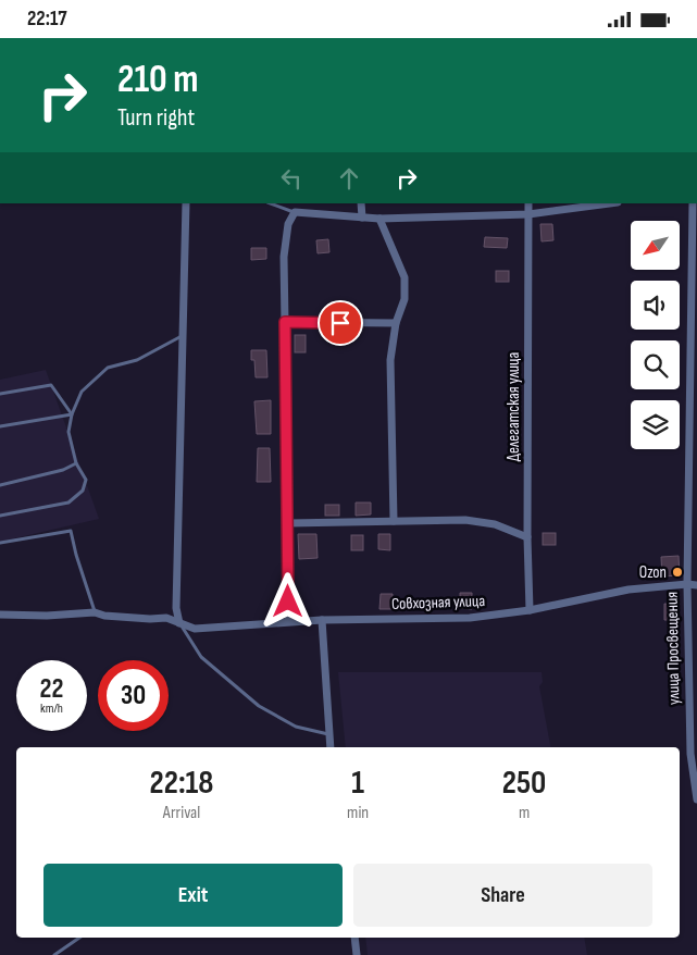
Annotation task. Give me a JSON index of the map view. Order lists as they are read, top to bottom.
{
  "streets": {
    "street": ["Делегатская улица", "Совхозная улица", "улица Просвещения"]
  },
  "crossings": [
    ["Делегатская улица", "Совхозная улица"],
    ["Совхозная улица", "улица Просвещения"]
  ],
  "places": ["Ozon"],
  "north": "bottom left",
  "page": {
    "status": "22:17",
    "turn": ["210 m", "Turn right"],
    "speed": "22 km/h",
    "limit": "30",
    "eta": [
      "22:18",
      "Arrival",
      "1",
      "min",
      "250",
      "m"
    ],
    "buttons": ["Exit", "Share"]
  }
}
